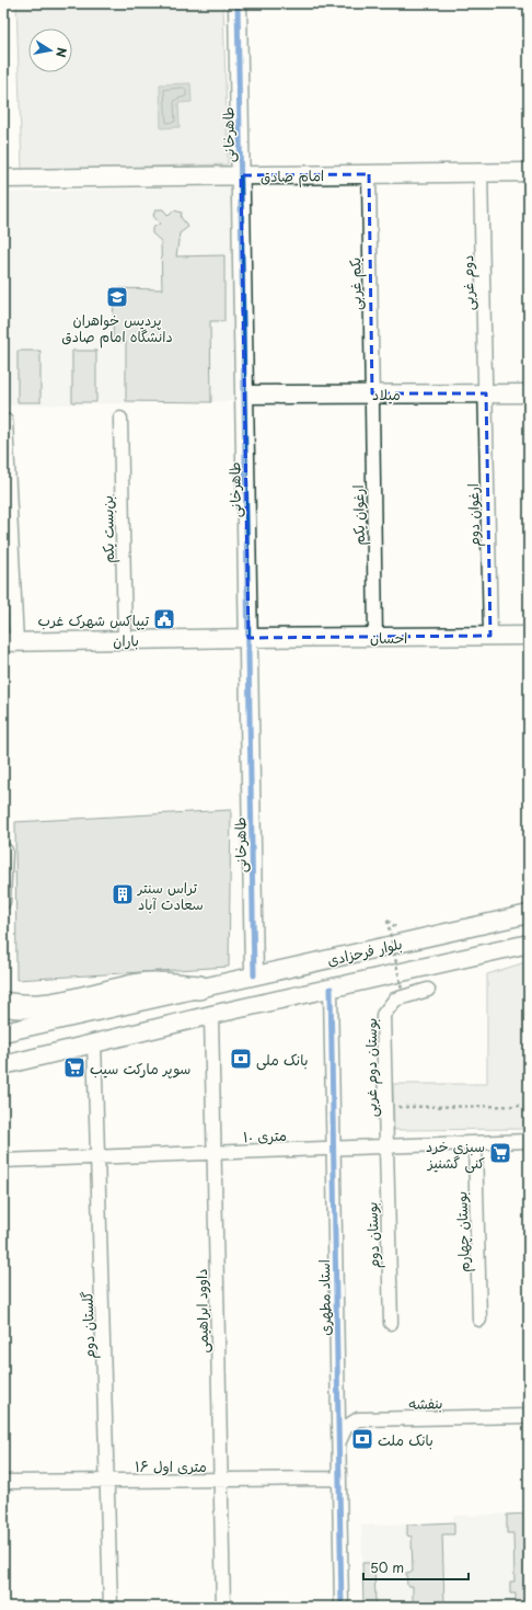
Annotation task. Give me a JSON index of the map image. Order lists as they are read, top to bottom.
{
  "streets": {
    "street": [
      "طاهرخانی",
      "امام صادق",
      "دوم غربی",
      "یکم غربی",
      "میلاد",
      "ارغوان یکم",
      "ارغوان دوم",
      "بن‌بست یکم",
      "احسان",
      "باران",
      "بلوار فرحزادی",
      "بوستان دوم غربی",
      "۱۰ متری",
      "بوستان چهارم",
      "بوستان دوم",
      "استاد مطهری",
      "داوود ابراهیمی",
      "گلستان دوم",
      "بنفشه",
      "۱۶ متری اول"
    ]
  },
  "crossings": [
    ["طاهرخانی", "امام صادق"],
    ["طاهرخانی", "میلاد"],
    ["طاهرخانی", "احسان"],
    ["طاهرخانی", "باران"],
    ["طاهرخانی", "بلوار فرحزادی"],
    ["امام صادق", "دوم غربی"],
    ["امام صادق", "یکم غربی"],
    ["دوم غربی", "میلاد"],
    ["دوم غربی", "ارغوان دوم"],
    ["یکم غربی", "میلاد"],
    ["یکم غربی", "ارغوان یکم"],
    ["میلاد", "ارغوان یکم"],
    ["میلاد", "ارغوان دوم"],
    ["ارغوان یکم", "احسان"],
    ["ارغوان دوم", "احسان"],
    ["بن‌بست یکم", "باران"],
    ["احسان", "باران"],
    ["بلوار فرحزادی", "استاد مطهری"],
    ["بلوار فرحزادی", "داوود ابراهیمی"],
    ["بلوار فرحزادی", "گلستان دوم"],
    ["بوستان دوم غربی", "۱۰ متری"],
    ["بوستان دوم غربی", "بوستان دوم"],
    ["۱۰ متری", "بوستان چهارم"],
    ["۱۰ متری", "بوستان دوم"],
    ["۱۰ متری", "استاد مطهری"],
    ["۱۰ متری", "داوود ابراهیمی"],
    ["۱۰ متری", "گلستان دوم"],
    ["استاد مطهری", "بنفشه"],
    ["استاد مطهری", "۱۶ متری اول"],
    ["داوود ابراهیمی", "۱۶ متری اول"],
    ["گلستان دوم", "۱۶ متری اول"]
  ],
  "places": {
    "school or university": ["پردیس خواهران دانشگاه امام صادق"],
    "public building": ["تیپاکس شهرک غرب"],
    "building": ["تراس سنتر سعادت آباد"],
    "bank": ["بانک ملی", "بانک ملت"],
    "supermarket": ["سوپر مارکت سیب", "سبزی خرد کنی گشنیز"]
  },
  "scale_bar": "50 m",
  "north": "right"
}
